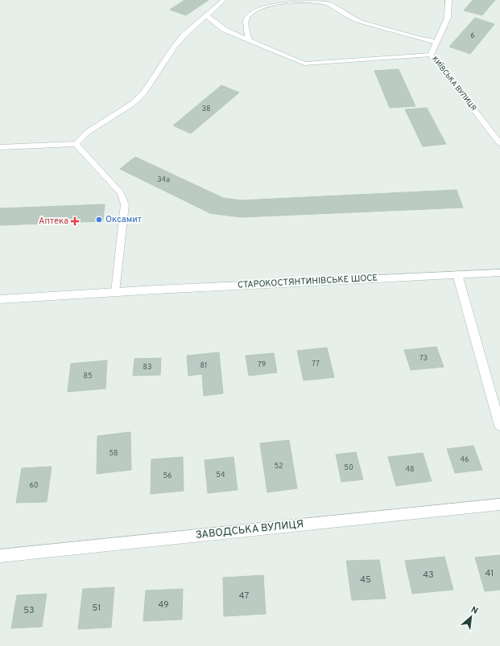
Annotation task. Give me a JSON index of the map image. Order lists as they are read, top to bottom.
{
  "streets": {
    "street": ["КИЇВСЬКА ВУЛИЦЯ", "СТАРОКОСТЯНТИНІВСЬКЕ ШОСЕ", "ЗАВОДСЬКА ВУЛИЦЯ"]
  },
  "places": {
    "other": ["Оксамит"],
    "health": ["Аптека"]
  },
  "house_numbers": [
    "6",
    "38",
    "34а",
    "73",
    "77",
    "79",
    "81",
    "83",
    "85",
    "58",
    "46",
    "52",
    "50",
    "48",
    "54",
    "56",
    "60",
    "41",
    "43",
    "45",
    "47",
    "49",
    "51",
    "53"
  ],
  "north": "top right"
}
